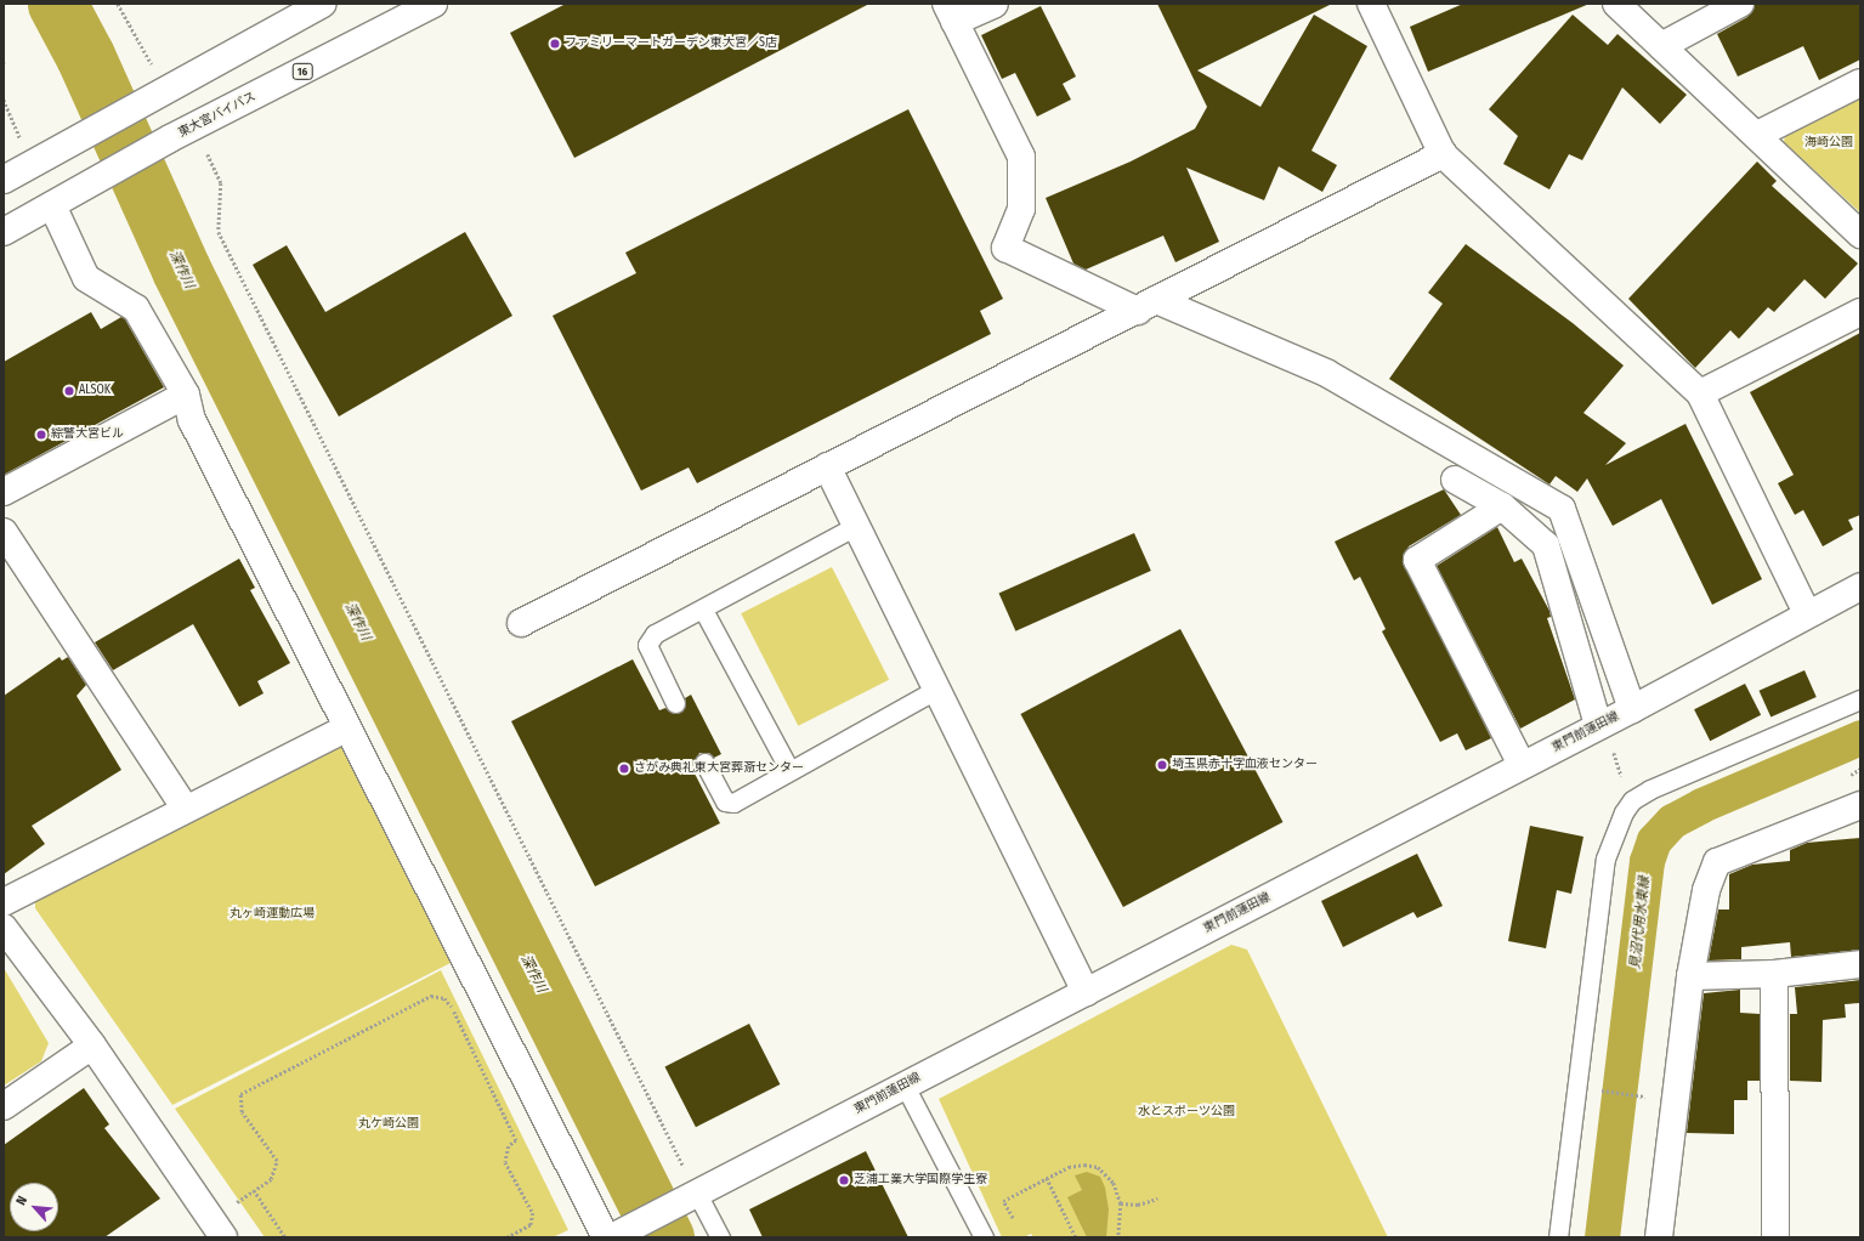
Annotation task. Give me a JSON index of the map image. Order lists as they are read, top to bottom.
{
  "streets": {
    "main road": ["16", "東大宮バイパス", "東門前蓮田線"]
  },
  "water": ["深作川", "見沼代用水東縁"],
  "parks": [
    "海崎公園",
    "丸ヶ崎運動広場",
    "水とスポーツ公園",
    "丸ケ崎公園"
  ],
  "places": [
    "ファミリーマートガーデン東大宮／S店",
    "ALSOK",
    "綜警大宮ビル",
    "埼玉県赤十字血液センター",
    "さがみ典礼東大宮葬斎センター",
    "芝浦工業大学国際学生寮"
  ],
  "north": "top left"
}
